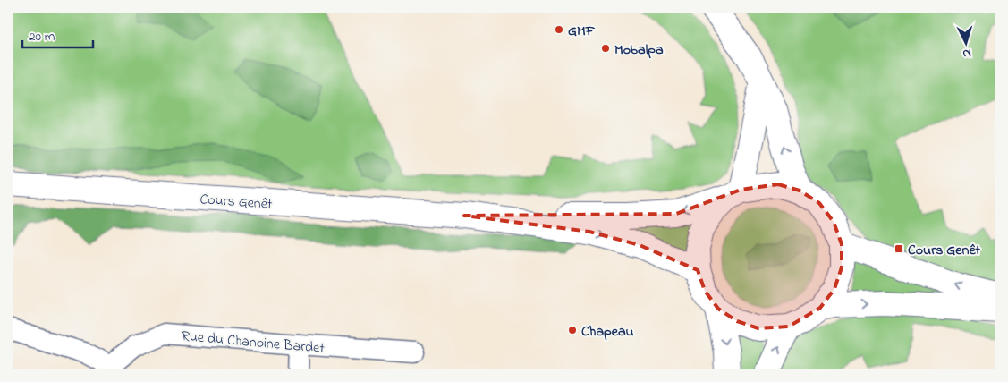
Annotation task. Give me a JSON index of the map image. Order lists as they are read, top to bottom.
{
  "streets": {
    "main road": ["Cours Genêt"],
    "street": ["Rue du Chanoine Bardet"]
  },
  "places": {
    "other": ["GMF", "Mobalpa", "Chapeau"],
    "transit": ["Cours Genêt"]
  },
  "scale_bar": "20 m",
  "north": "bottom"
}
